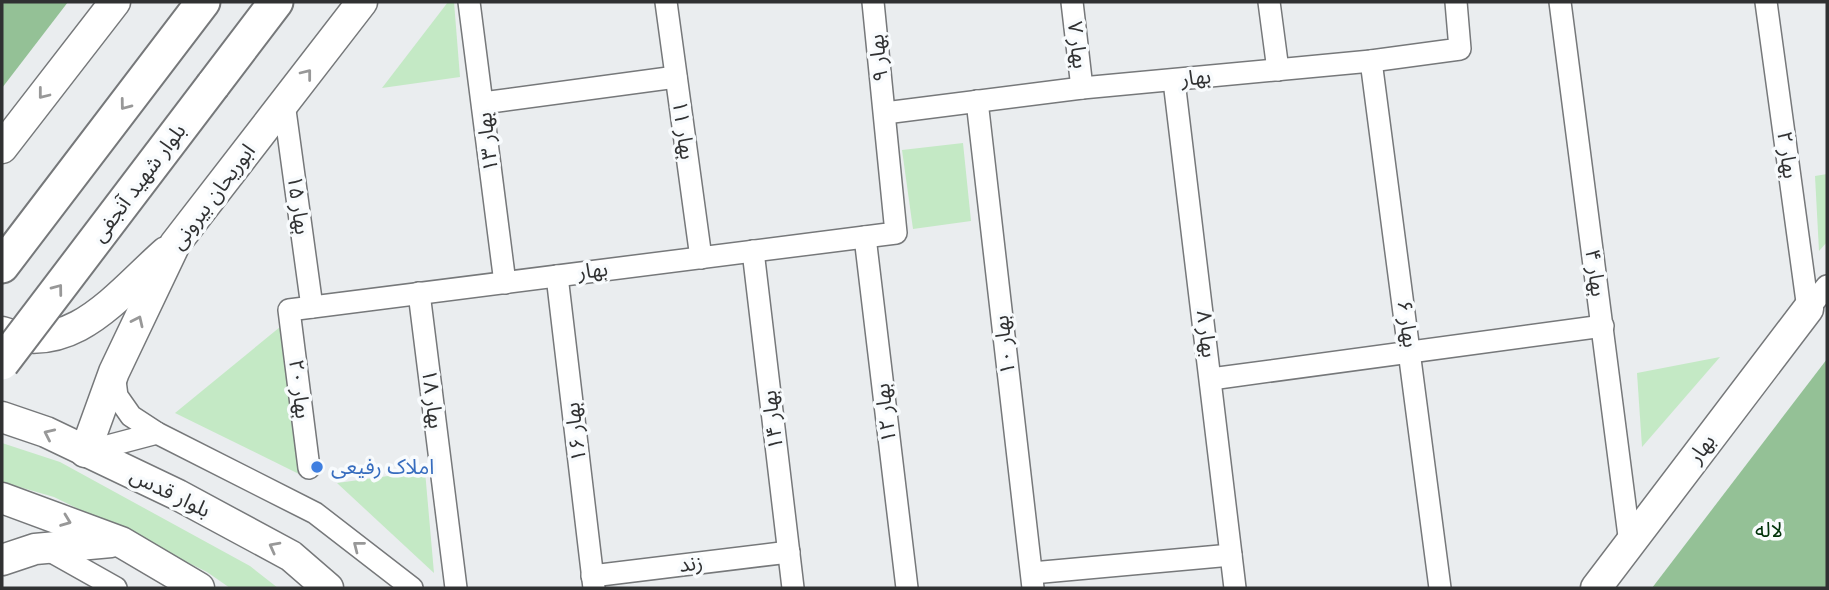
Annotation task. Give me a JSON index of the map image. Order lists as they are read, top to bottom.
{
  "streets": {
    "main road": [
      "بهار",
      "بلوار شهید آنجفی",
      "ابوریحان بیرونی",
      "بلوار قدس"
    ],
    "street": [
      "بهار ۷",
      "بهار ۹",
      "بهار ۱۱",
      "بهار ۱۳",
      "بهار ۲",
      "بهار ۱۵",
      "بهار ۴",
      "بهار ۶",
      "بهار ۸",
      "بهار ۱۰",
      "بهار ۲۰",
      "بهار ۱۸",
      "بهار ۱۲",
      "بهار ۱۴",
      "بهار ۱۶",
      "زند"
    ]
  },
  "crossings": [
    ["بهار ۷", "بهار"],
    ["بهار ۹", "بهار"],
    ["بهار", "بهار ۱۱"],
    ["بهار", "بهار ۱۳"],
    ["بهار", "بهار ۲"],
    ["بهار", "بهار ۱۵"],
    ["بهار", "بهار ۴"],
    ["بهار", "بهار ۶"],
    ["بهار", "بهار ۸"],
    ["بهار", "بهار ۱۰"],
    ["بهار", "بهار ۲۰"],
    ["بهار", "بهار ۱۸"],
    ["بهار", "بهار ۱۲"],
    ["بهار", "بهار ۱۴"],
    ["بهار", "بهار ۱۶"],
    ["ابوریحان بیرونی", "بهار ۱۵"],
    ["ابوریحان بیرونی", "بلوار قدس"],
    ["بهار ۱۴", "زند"],
    ["بهار ۱۶", "زند"]
  ],
  "parks": ["لاله"],
  "places": ["املاک رفیعی"]
}
